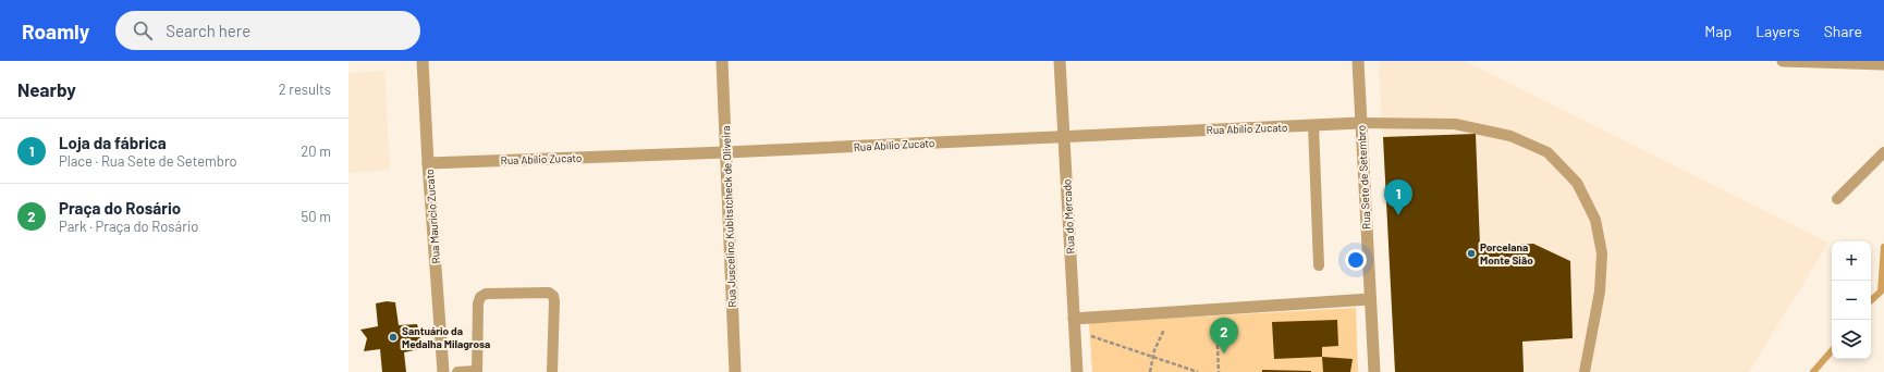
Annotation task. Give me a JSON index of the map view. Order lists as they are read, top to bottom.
{
  "streets": {
    "street": [
      "Rua Abílio Zucato",
      "Rua Sete de Setembro",
      "Rua Maurício Zucato",
      "Rua Juscelino Kubitstcheck de Oliveira",
      "Rua do Mercado"
    ]
  },
  "crossings": [
    ["Rua Abílio Zucato", "Rua Sete de Setembro"],
    ["Rua Abílio Zucato", "Rua Maurício Zucato"],
    ["Rua Abílio Zucato", "Rua Juscelino Kubitstcheck de Oliveira"],
    ["Rua Abílio Zucato", "Rua do Mercado"]
  ],
  "places": ["Porcelana Monte Sião", "Santuário da Medalha Milagrosa"],
  "page": {
    "header": "Roamly",
    "search": "Search here",
    "nav": ["Map", "Layers", "Share"],
    "heading": ["Nearby", "2 results"],
    "list": [
      {
        "mark": "1",
        "name": "Loja da fábrica",
        "note": "Place · Rua Sete de Setembro",
        "value": "20 m"
      },
      {
        "mark": "2",
        "name": "Praça do Rosário",
        "note": "Park · Praça do Rosário",
        "value": "50 m"
      }
    ],
    "pins": ["1", "2"],
    "map_buttons": ["+", "−"]
  }
}
